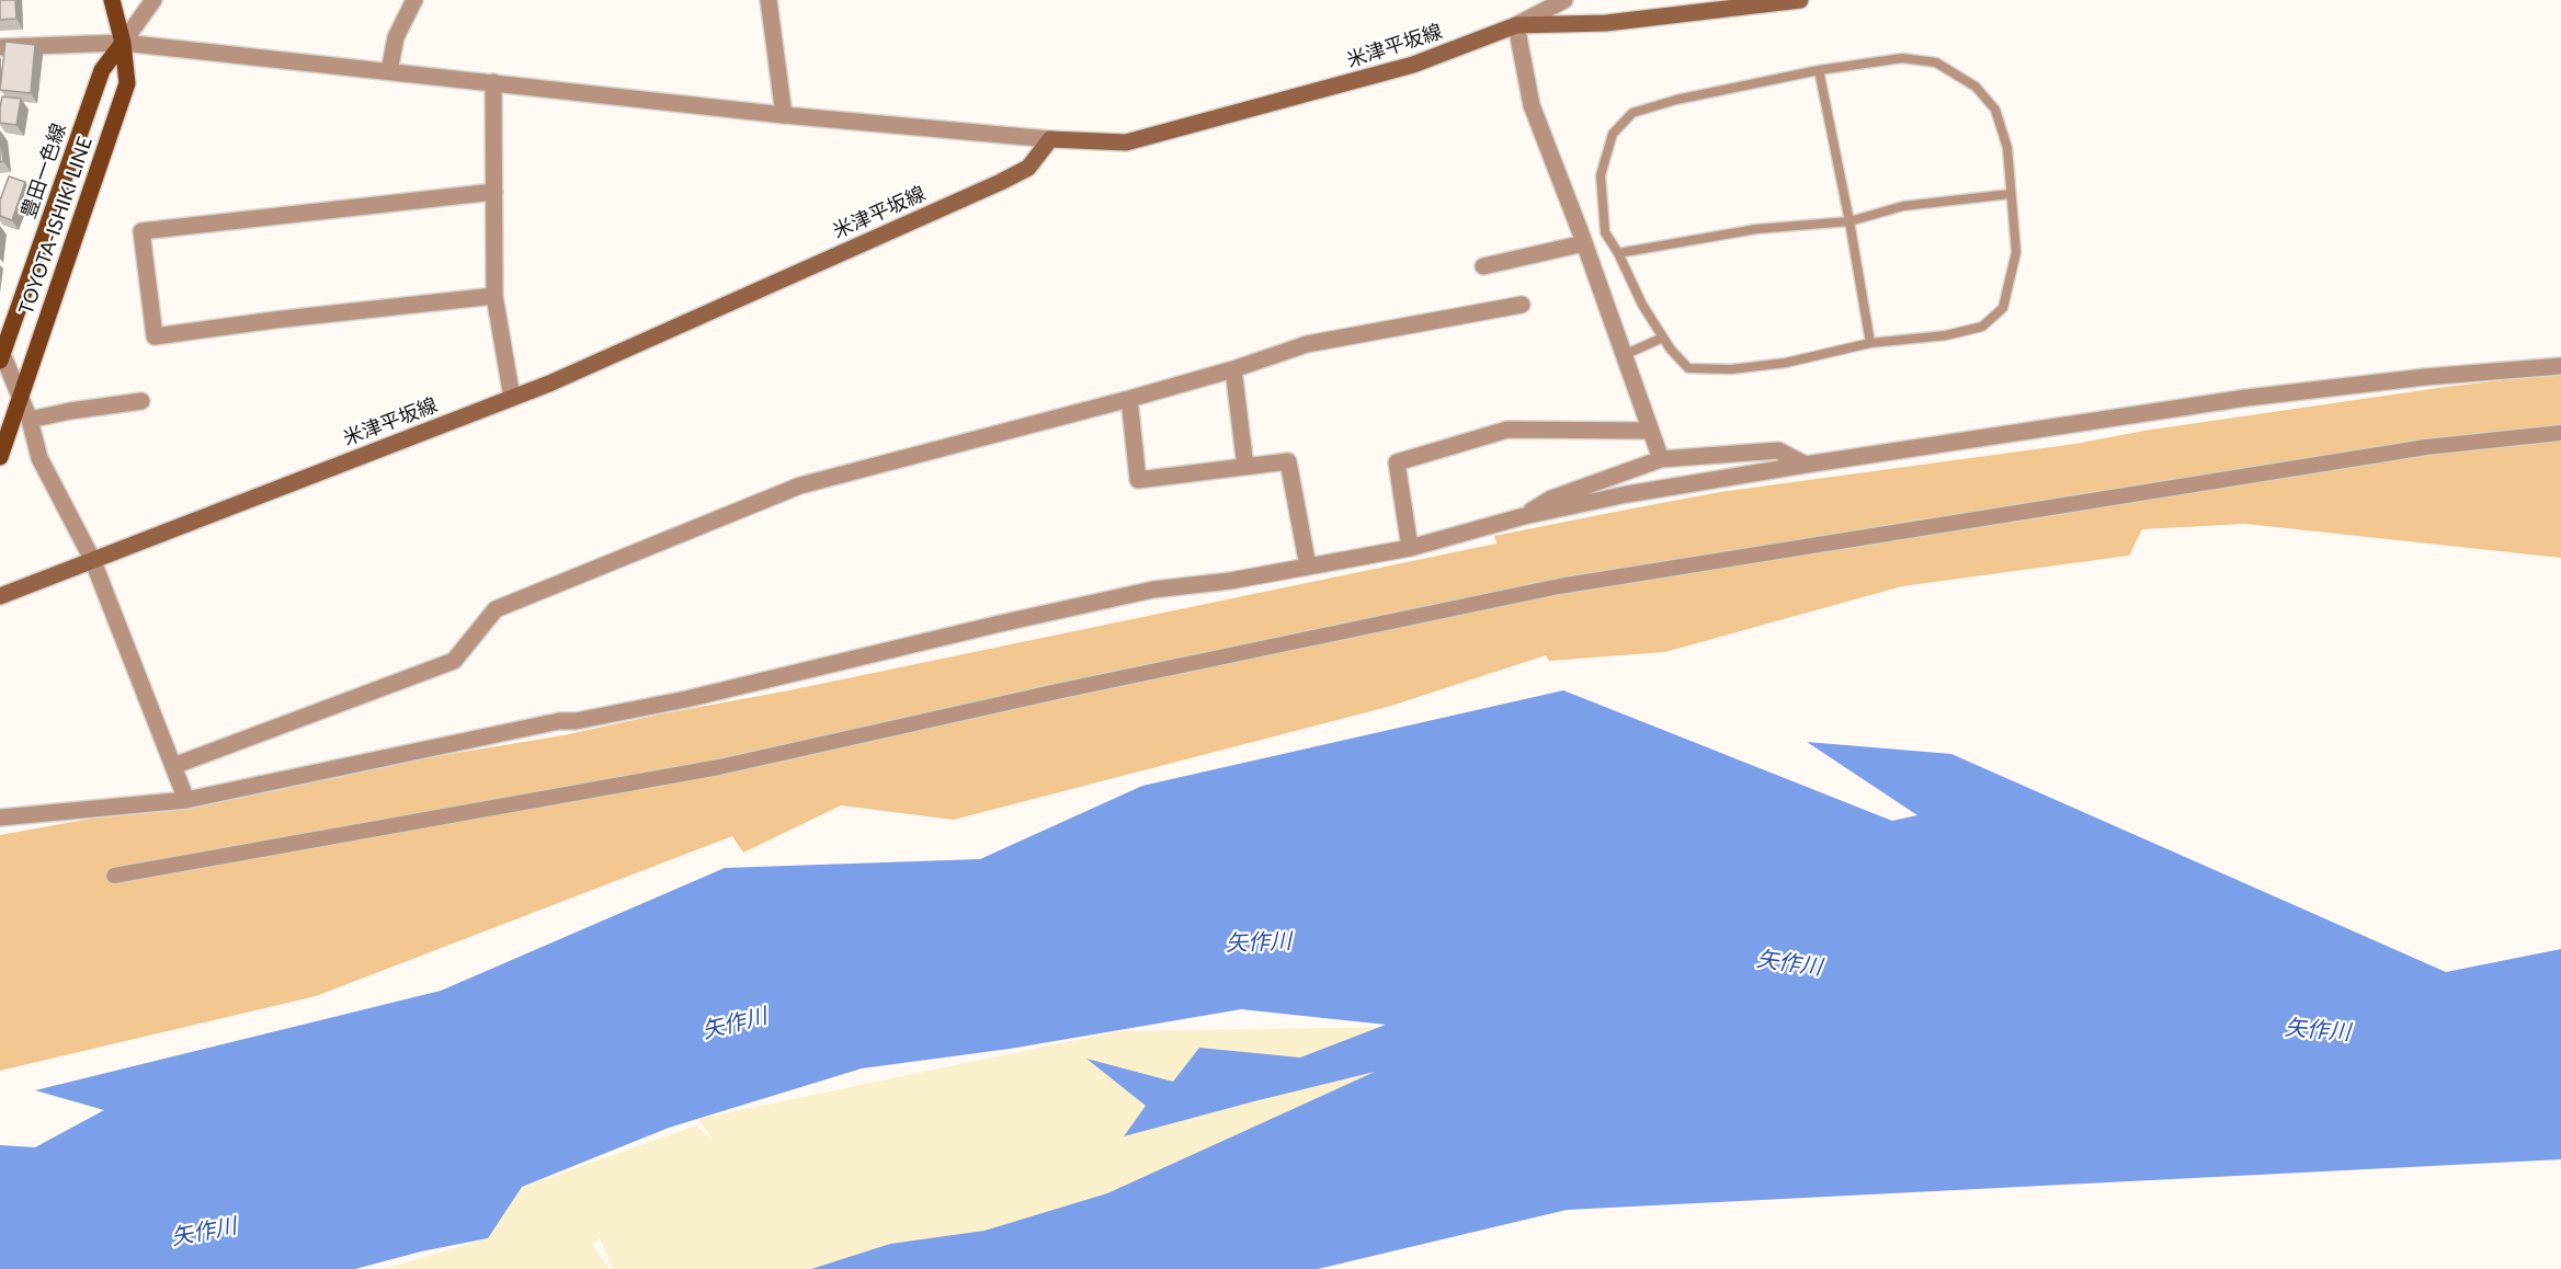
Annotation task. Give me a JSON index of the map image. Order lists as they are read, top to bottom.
{
  "streets": {
    "main road": ["米津平坂線", "豊田一色線", "TOYOTA-ISHIKI LINE"]
  },
  "crossings": [
    ["豊田一色線", "TOYOTA-ISHIKI LINE"]
  ],
  "water": ["矢作川"]
}
